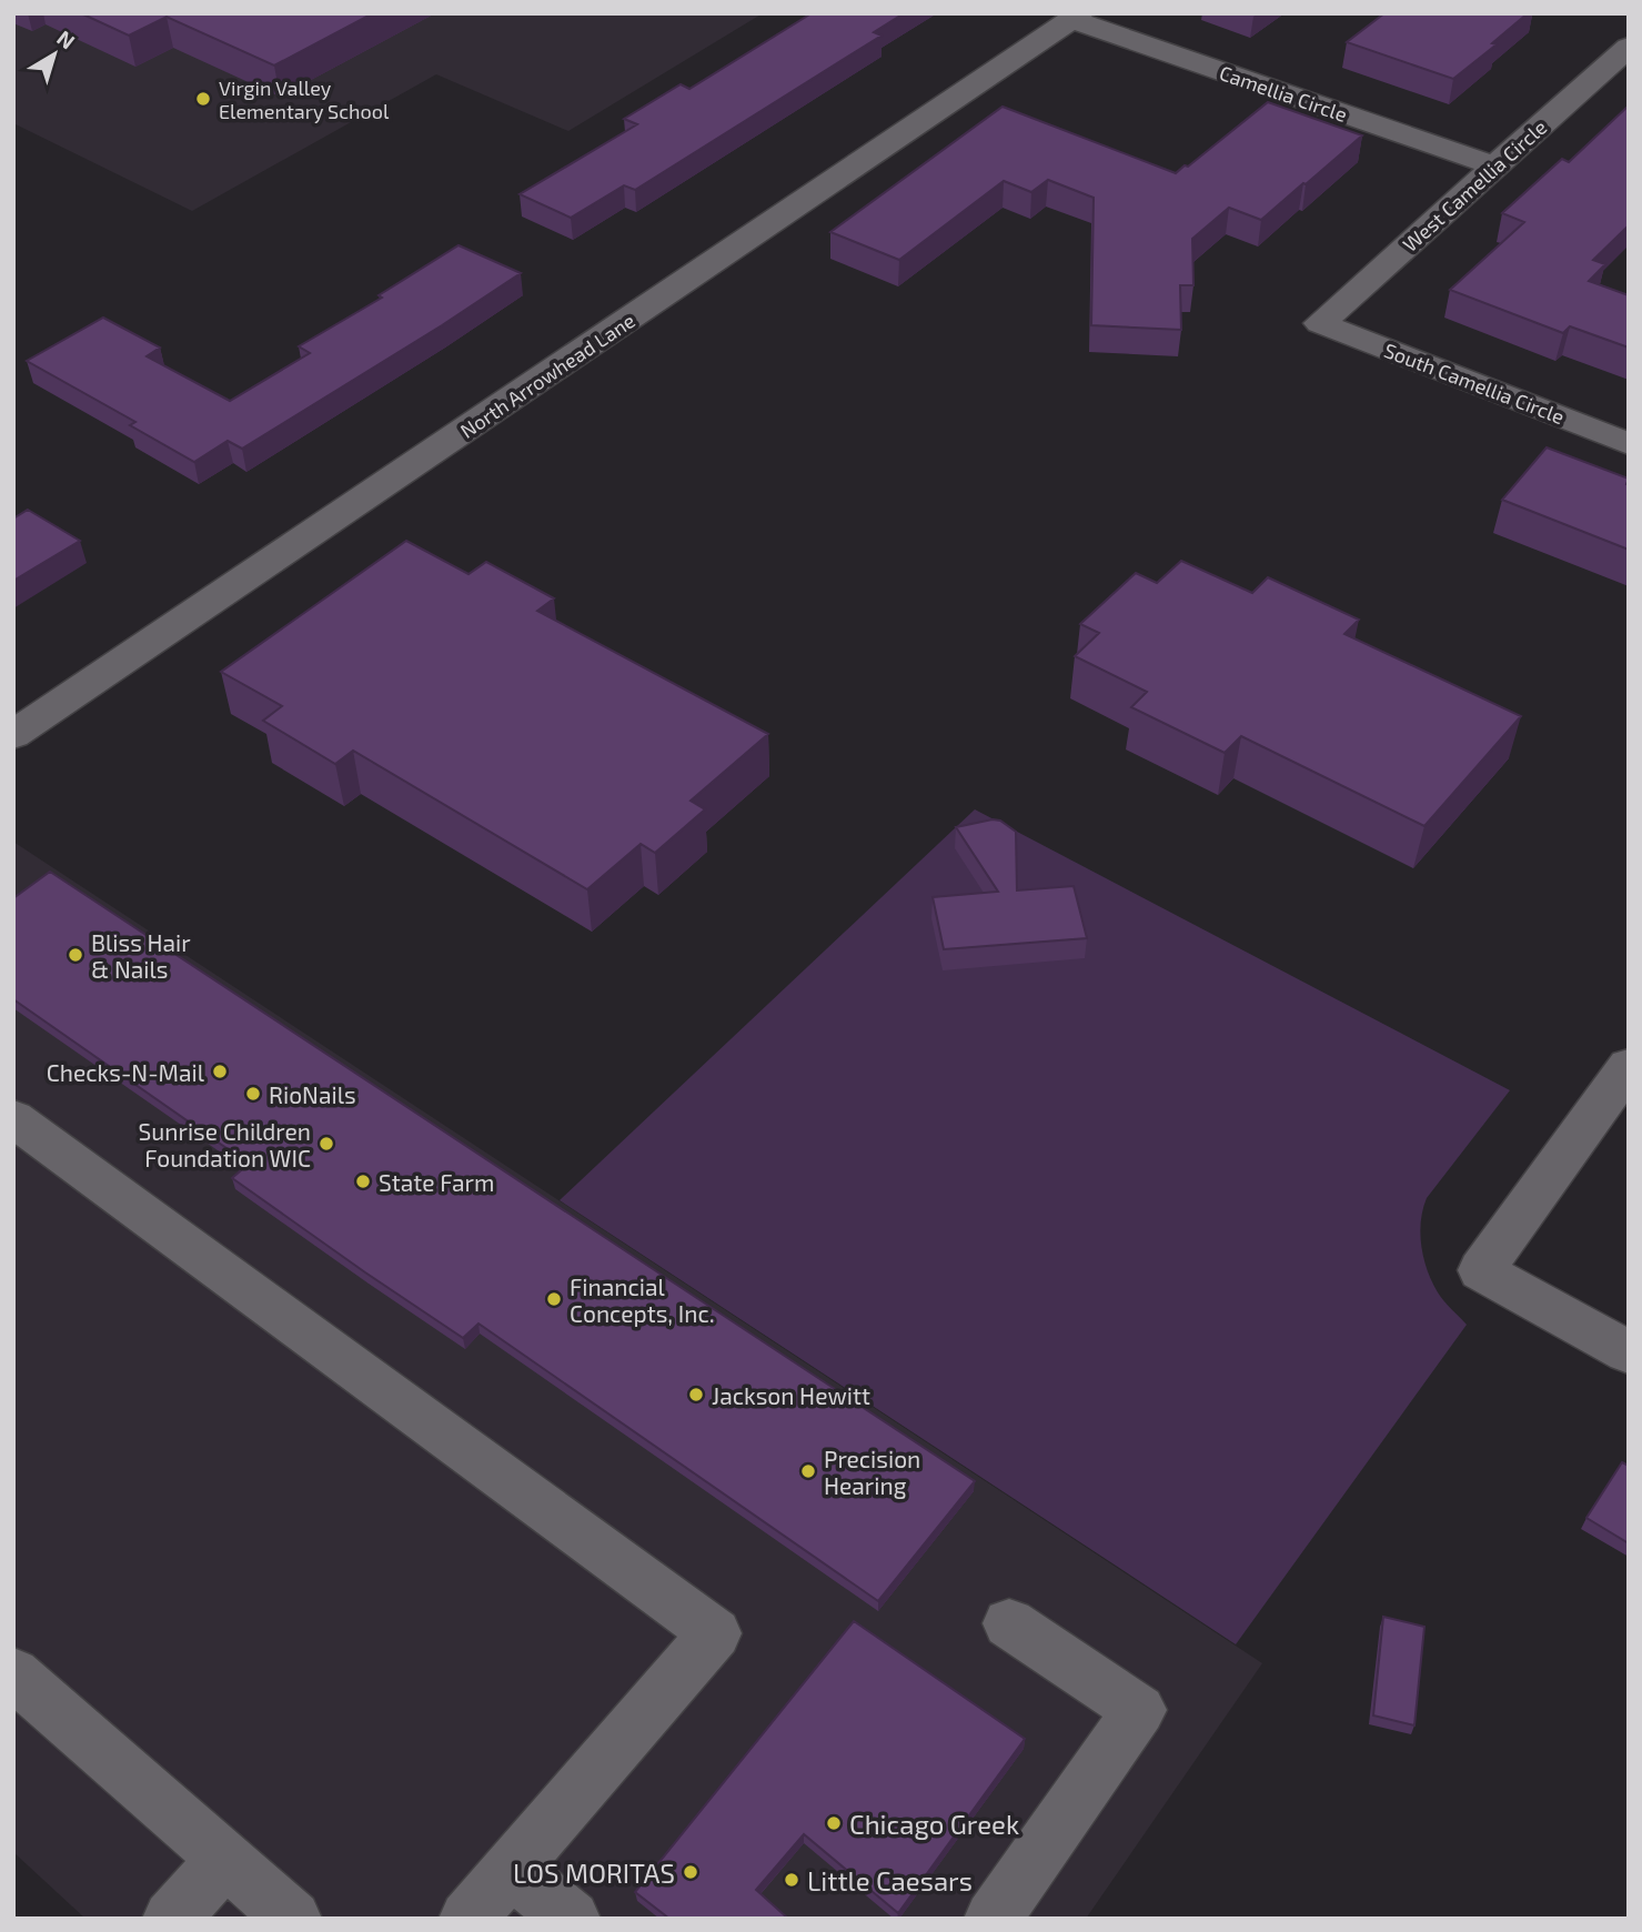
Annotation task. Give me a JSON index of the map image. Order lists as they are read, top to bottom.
{
  "streets": {
    "street": [
      "Camellia Circle",
      "West Camellia Circle",
      "North Arrowhead Lane",
      "South Camellia Circle"
    ]
  },
  "crossings": [
    ["Camellia Circle", "West Camellia Circle"],
    ["Camellia Circle", "North Arrowhead Lane"],
    ["West Camellia Circle", "South Camellia Circle"]
  ],
  "places": [
    "Virgin Valley Elementary School",
    "Bliss Hair & Nails",
    "Checks-N-Mail",
    "RioNails",
    "Sunrise Children Foundation WIC",
    "State Farm",
    "Financial Concepts, Inc.",
    "Jackson Hewitt",
    "Precision Hearing",
    "Chicago Greek",
    "LOS MORITAS",
    "Little Caesars"
  ],
  "north": "top right"
}
